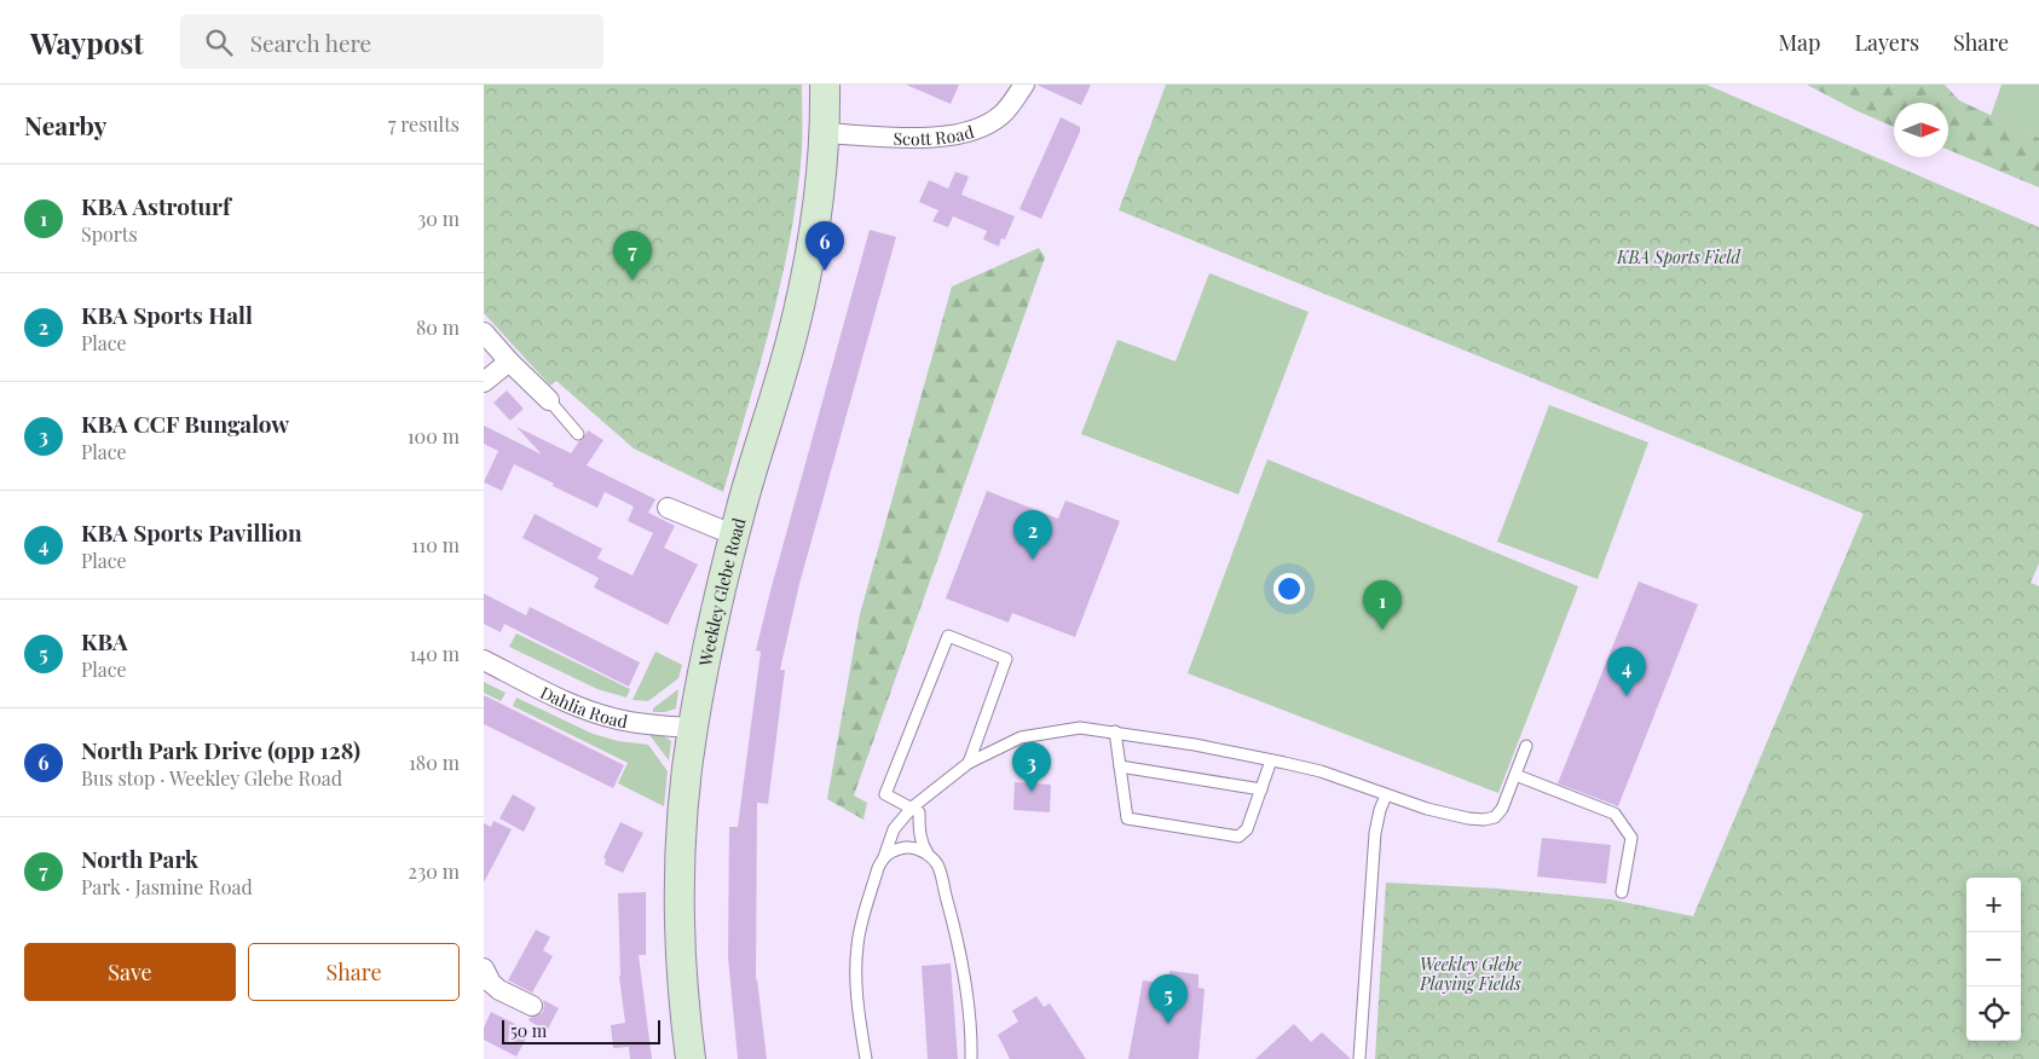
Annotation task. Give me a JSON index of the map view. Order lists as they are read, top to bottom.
{
  "streets": {
    "street": ["Scott Road", "Weekley Glebe Road", "Dahlia Road"]
  },
  "crossings": [
    ["Scott Road", "Weekley Glebe Road"],
    ["Weekley Glebe Road", "Dahlia Road"]
  ],
  "parks": ["KBA Sports Field", "Weekley Glebe Playing Fields"],
  "scale_bar": "50 m",
  "north": "right",
  "page": {
    "header": "Waypost",
    "search": "Search here",
    "nav": ["Map", "Layers", "Share"],
    "heading": ["Nearby", "7 results"],
    "list": [
      {
        "mark": "1",
        "name": "KBA Astroturf",
        "note": "Sports",
        "value": "30 m"
      },
      {
        "mark": "2",
        "name": "KBA Sports Hall",
        "note": "Place",
        "value": "80 m"
      },
      {
        "mark": "3",
        "name": "KBA CCF Bungalow",
        "note": "Place",
        "value": "100 m"
      },
      {
        "mark": "4",
        "name": "KBA Sports Pavillion",
        "note": "Place",
        "value": "110 m"
      },
      {
        "mark": "5",
        "name": "KBA",
        "note": "Place",
        "value": "140 m"
      },
      {
        "mark": "6",
        "name": "North Park Drive (opp 128)",
        "note": "Bus stop · Weekley Glebe Road",
        "value": "180 m"
      },
      {
        "mark": "7",
        "name": "North Park",
        "note": "Park · Jasmine Road",
        "value": "230 m"
      }
    ],
    "pins": [
      "6",
      "7",
      "2",
      "1",
      "4",
      "3",
      "5"
    ],
    "map_buttons": ["+", "−"],
    "buttons": ["Save", "Share"],
    "scale": "50 m"
  }
}
